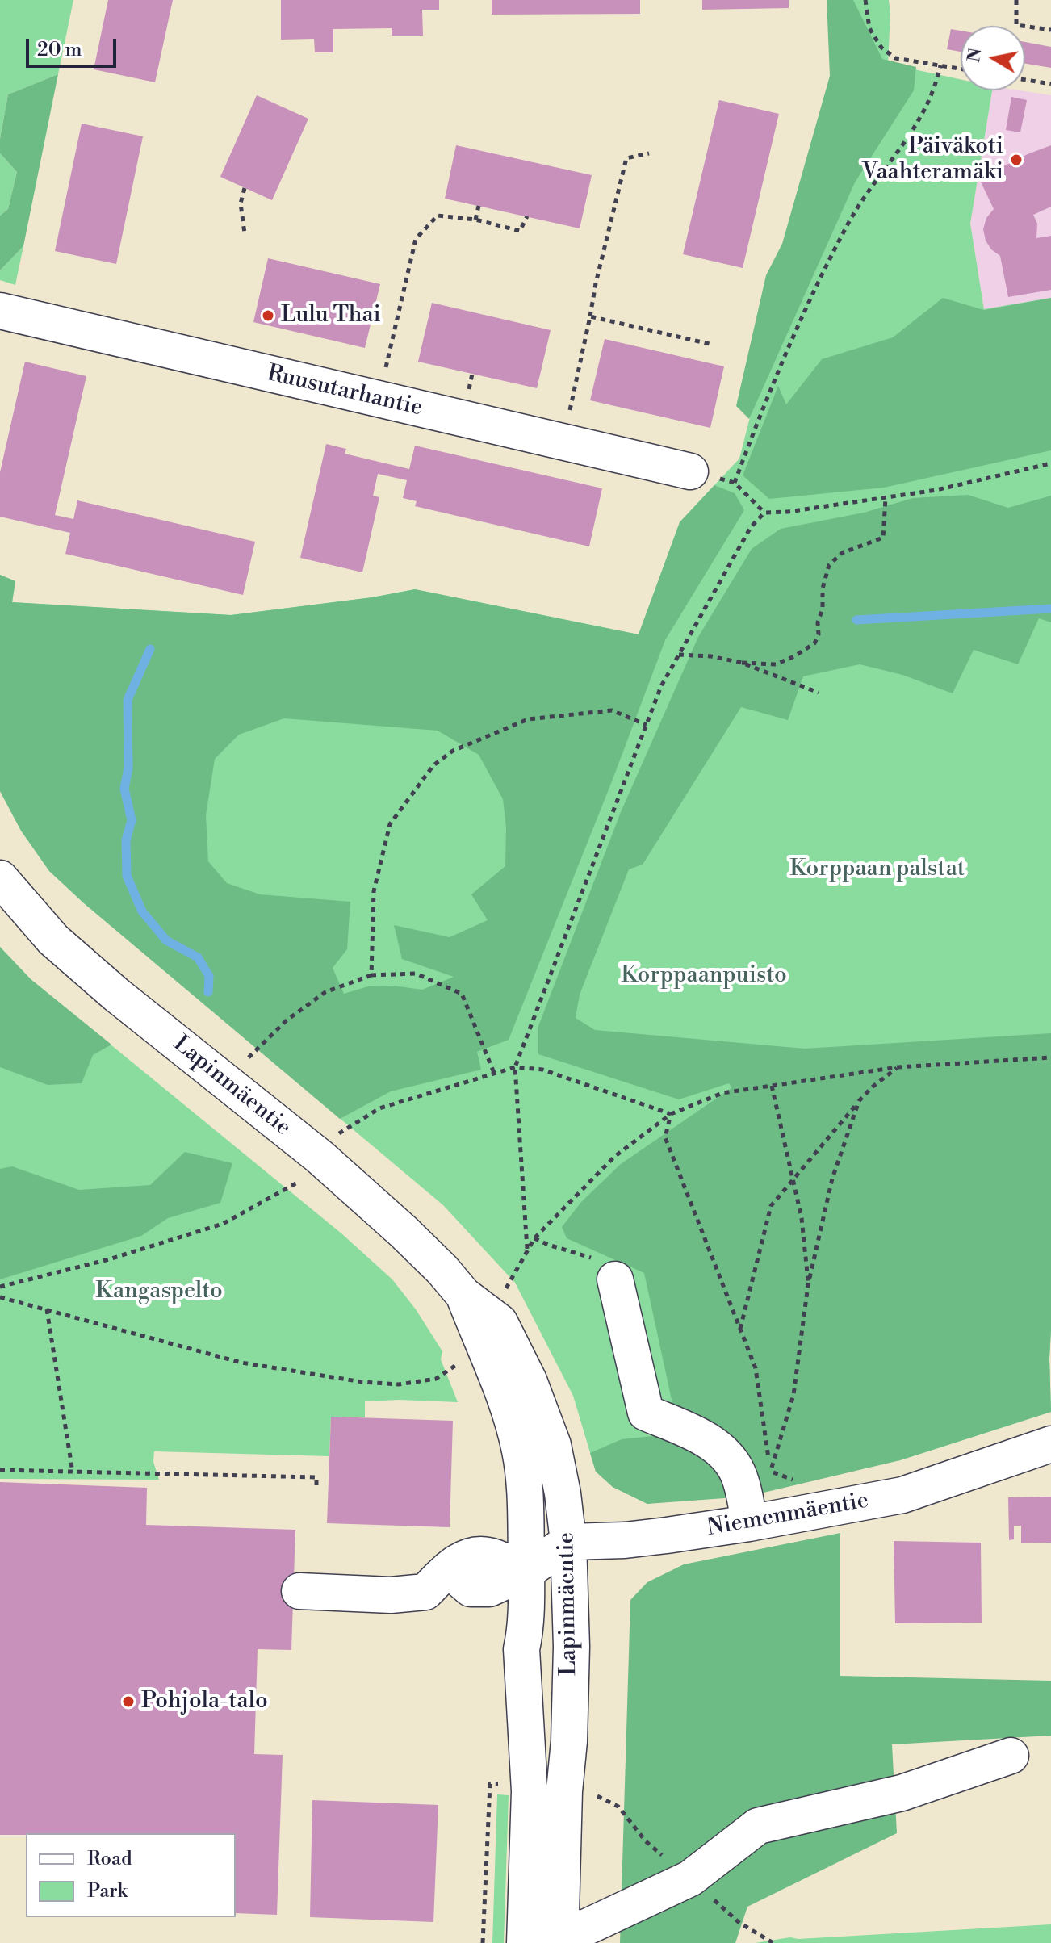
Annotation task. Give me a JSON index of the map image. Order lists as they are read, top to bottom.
{
  "streets": {
    "street": ["Ruusutarhantie", "Lapinmäentie", "Niemenmäentie"]
  },
  "crossings": [
    ["Lapinmäentie", "Niemenmäentie"]
  ],
  "parks": ["Korppaan palstat", "Korppaanpuisto", "Kangaspelto"],
  "places": ["Päiväkoti Vaahteramäki", "Lulu Thai", "Pohjola-talo"],
  "legend": ["Road", "Park"],
  "scale_bar": "20 m",
  "north": "left"
}
